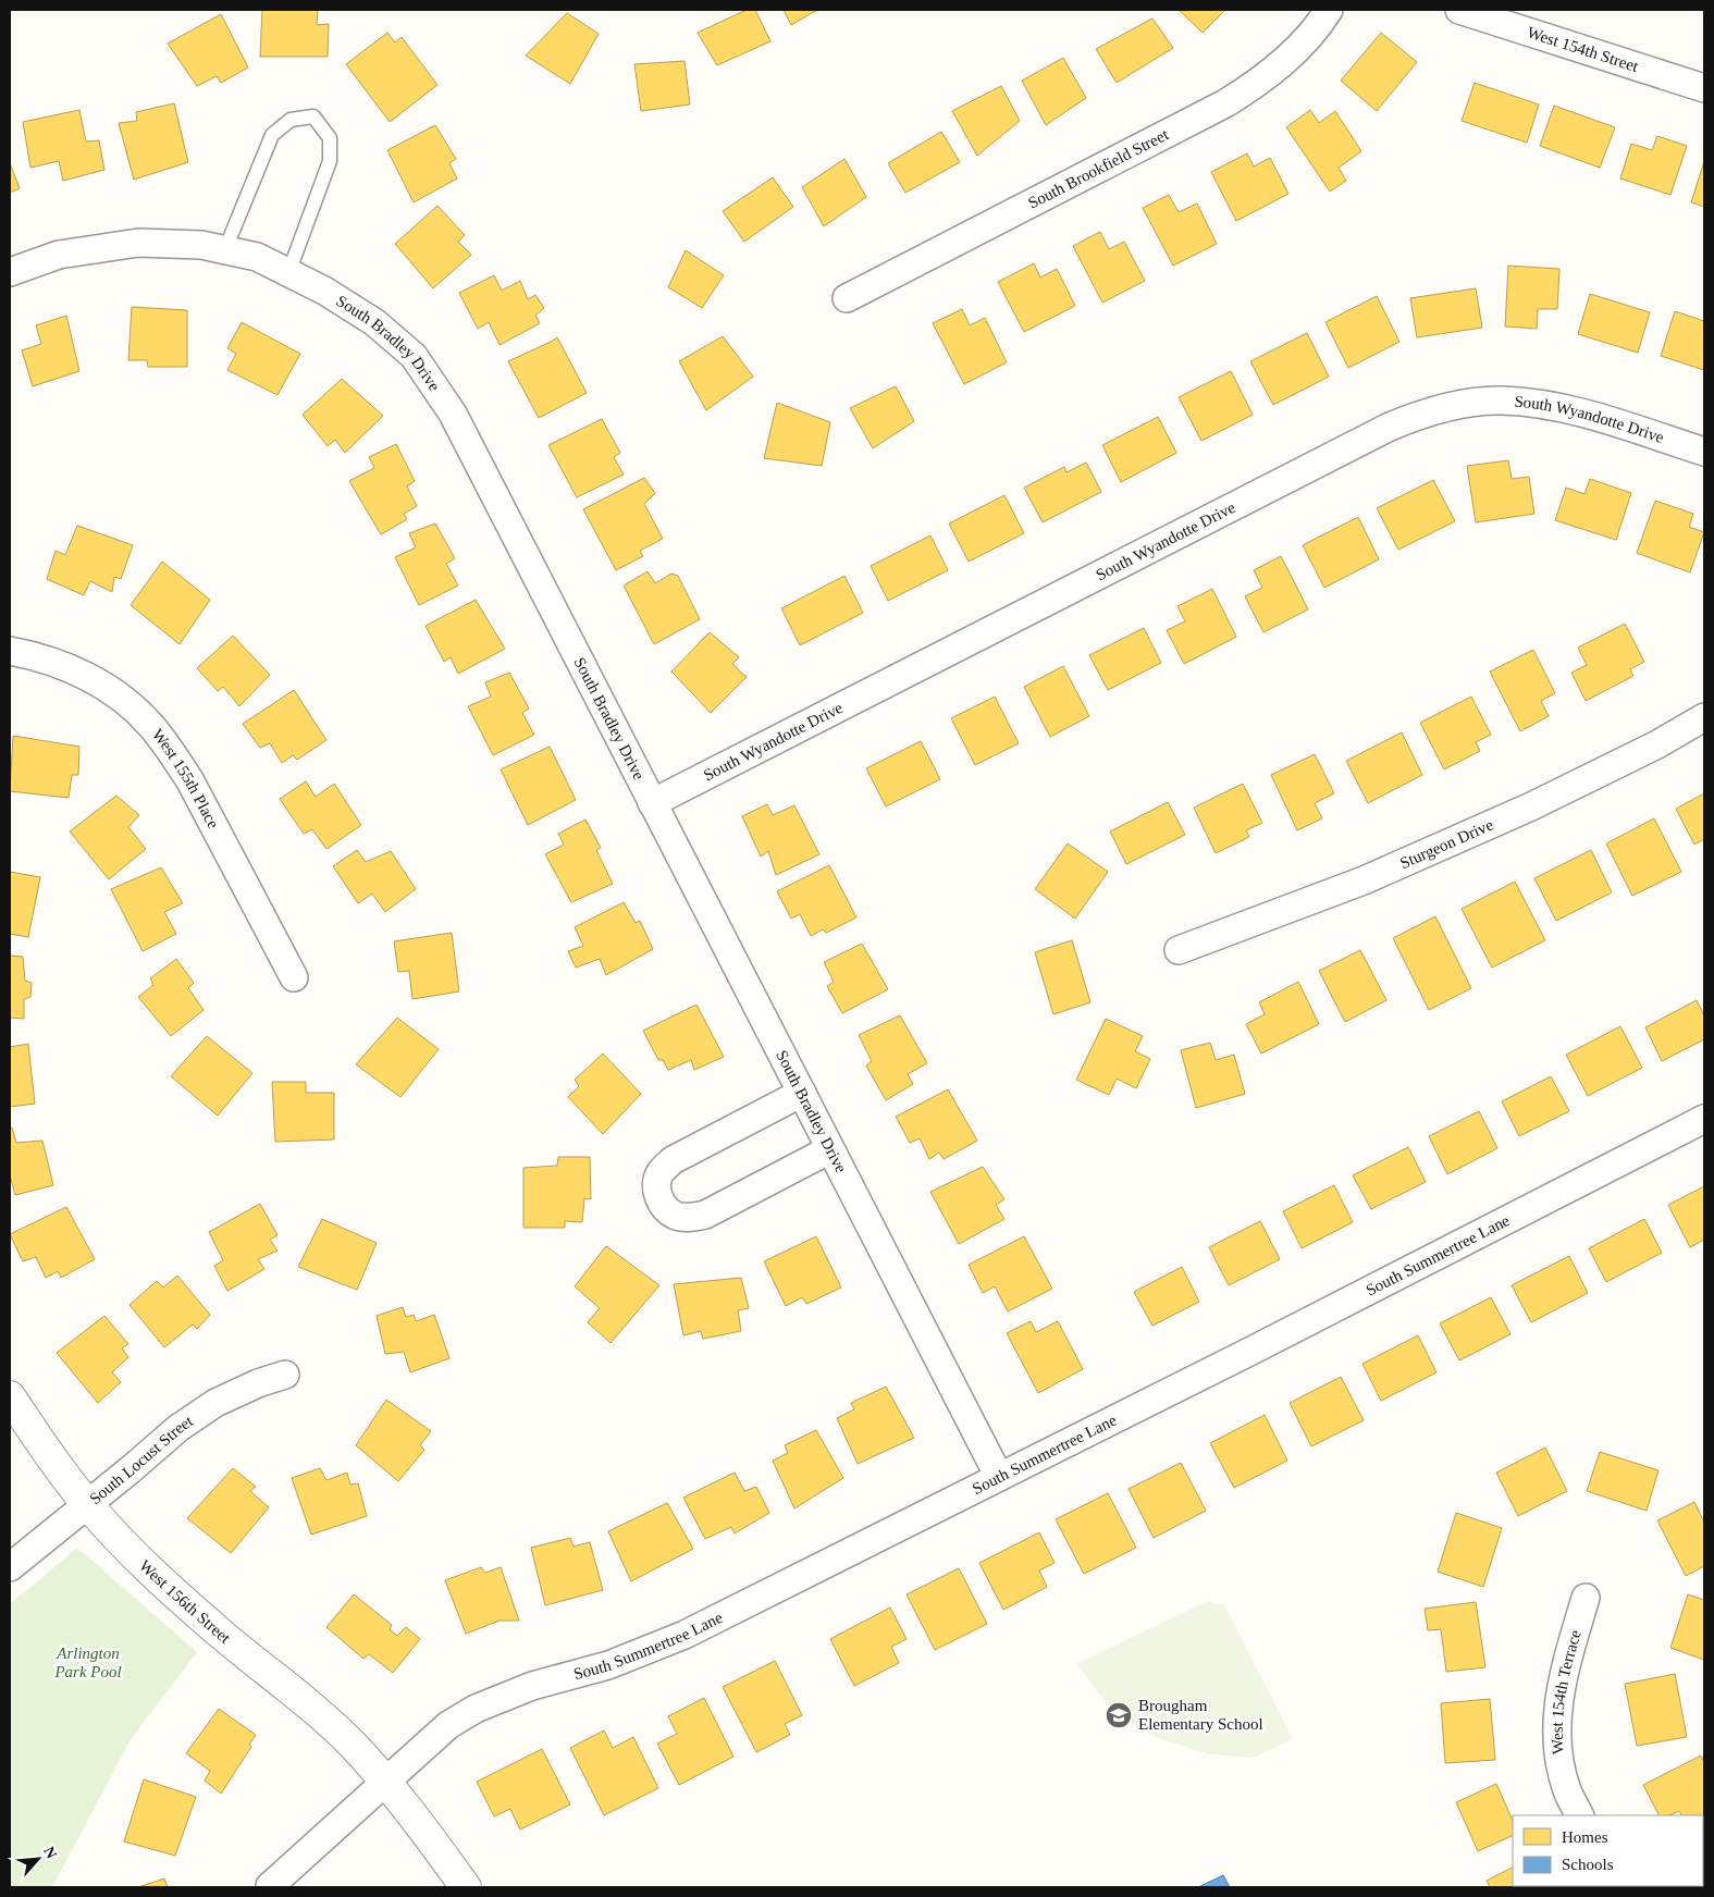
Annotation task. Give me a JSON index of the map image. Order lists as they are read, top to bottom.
{
  "streets": {
    "street": [
      "West 154th Street",
      "South Brookfield Street",
      "South Bradley Drive",
      "South Wyandotte Drive",
      "West 155th Place",
      "Sturgeon Drive",
      "South Summertree Lane",
      "South Locust Street",
      "West 156th Street",
      "West 154th Terrace"
    ]
  },
  "crossings": [
    ["South Bradley Drive", "South Wyandotte Drive"],
    ["South Bradley Drive", "South Summertree Lane"],
    ["South Summertree Lane", "West 156th Street"],
    ["South Locust Street", "West 156th Street"]
  ],
  "parks": ["Arlington Park Pool"],
  "places": {
    "school or university": ["Brougham Elementary School"]
  },
  "legend": ["Homes", "Schools"],
  "north": "top right"
}
